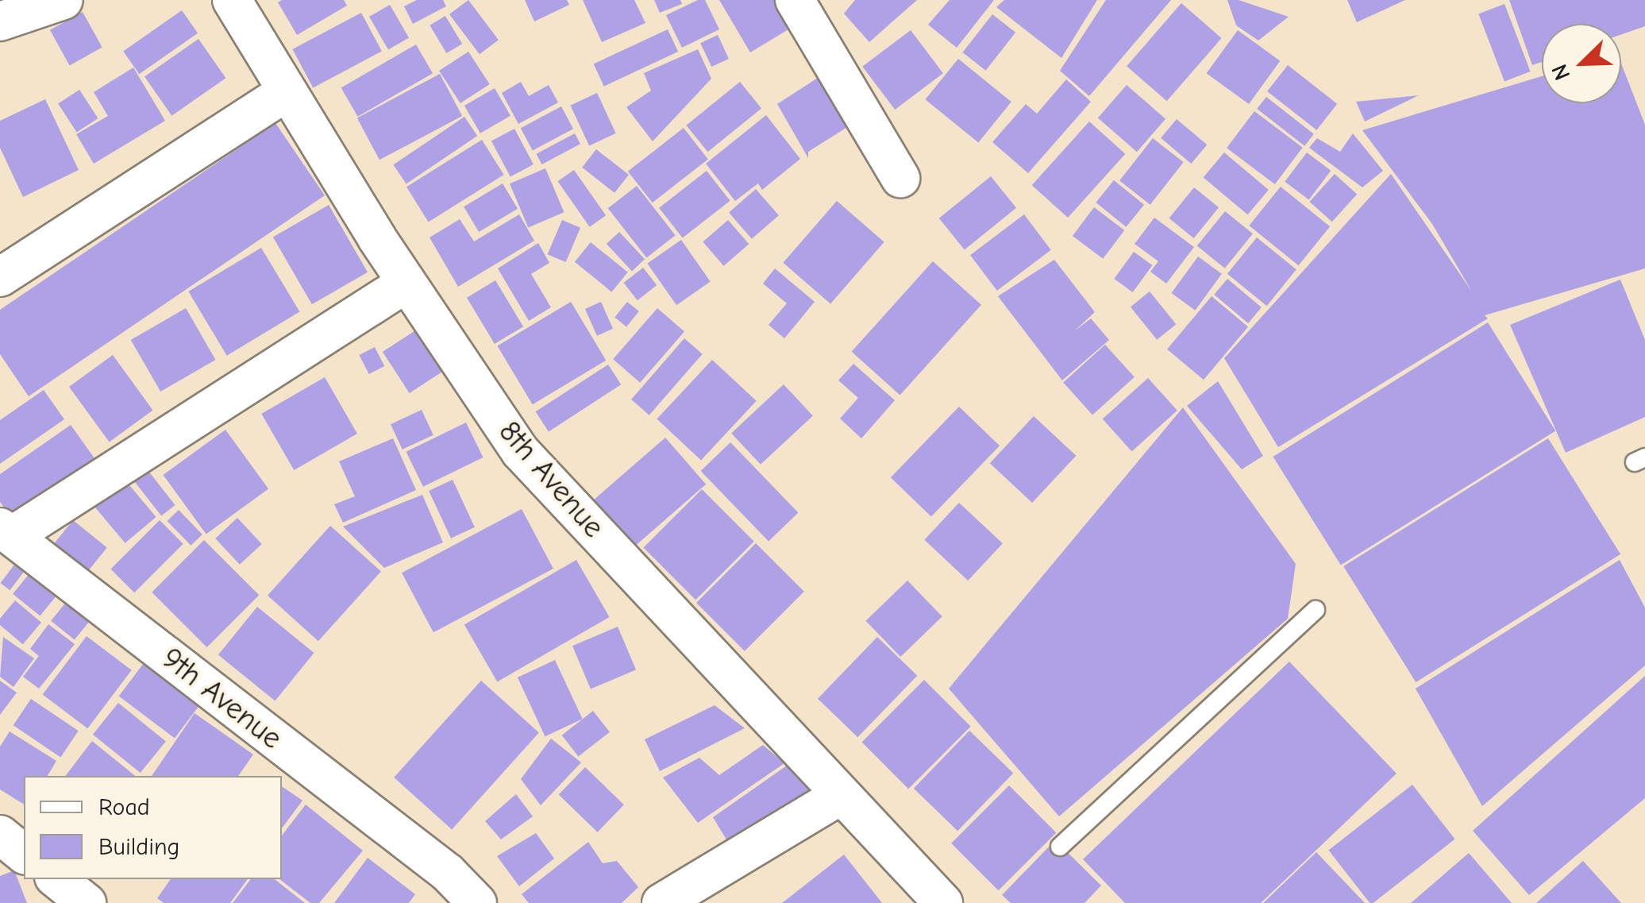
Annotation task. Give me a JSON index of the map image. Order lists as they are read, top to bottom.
{
  "streets": {
    "street": ["8th Avenue", "9th Avenue"]
  },
  "legend": ["Road", "Building"],
  "north": "bottom left"
}
